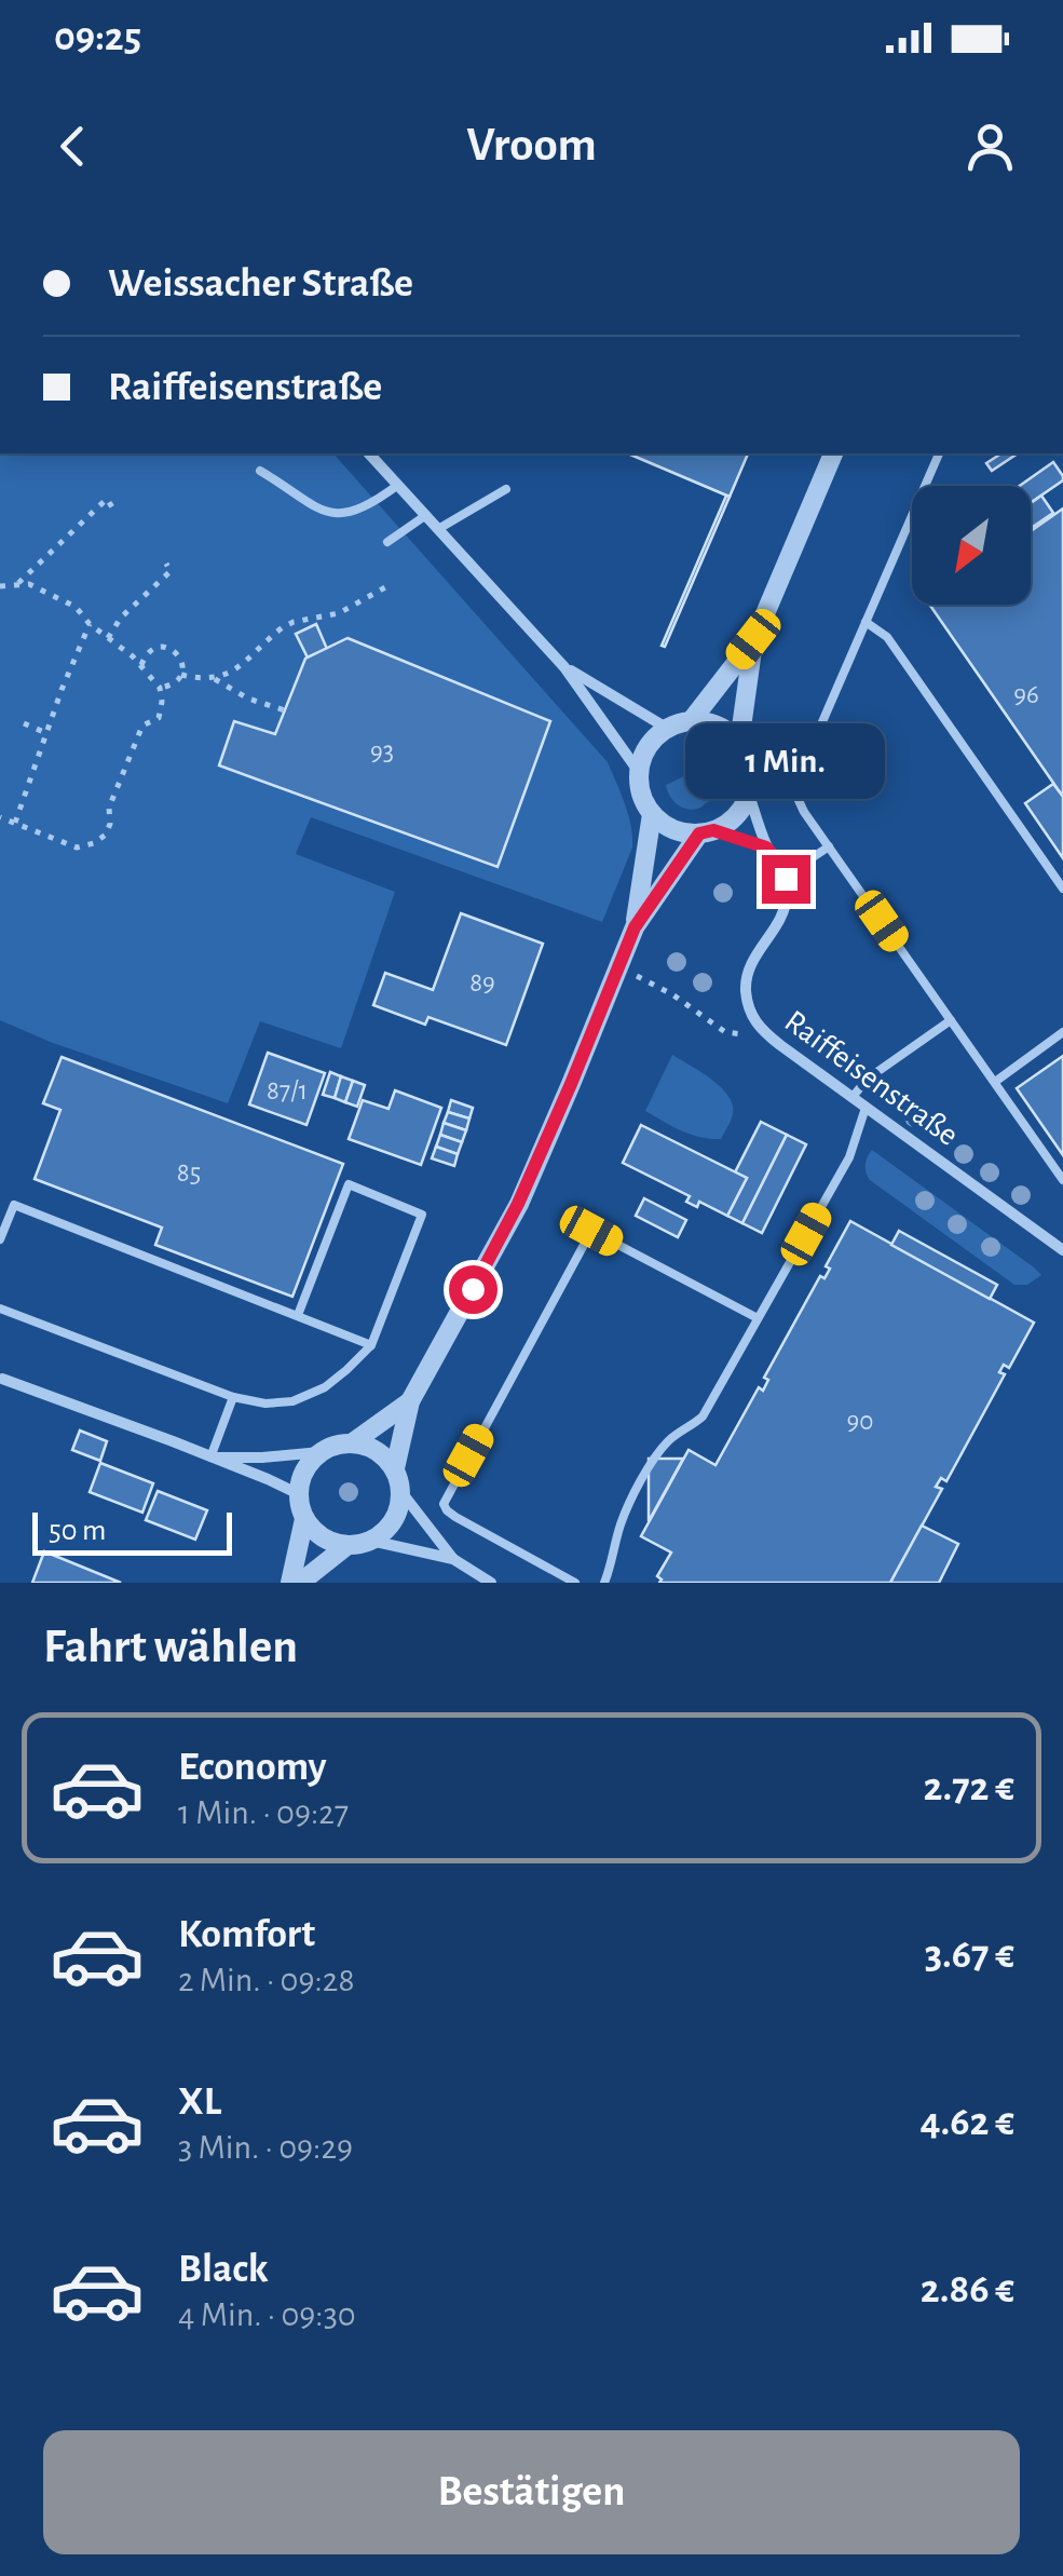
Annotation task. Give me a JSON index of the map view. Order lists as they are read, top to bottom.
{
  "streets": {
    "street": ["Raiffeisenstraße"]
  },
  "house_numbers": [
    "96",
    "93",
    "89",
    "87/1",
    "85",
    "90"
  ],
  "scale_bar": "50 m",
  "north": "bottom left",
  "page": {
    "status": "09:25",
    "header": "Vroom",
    "banner": ["Weissacher Straße", "Raiffeisenstraße"],
    "bubble": "1 Min.",
    "scale": "50 m",
    "heading": "Fahrt wählen",
    "list": [
      {
        "name": "Economy",
        "note": "1 Min. · 09:27",
        "value": "2.72 €"
      },
      {
        "name": "Komfort",
        "note": "2 Min. · 09:28",
        "value": "3.67 €"
      },
      {
        "name": "XL",
        "note": "3 Min. · 09:29",
        "value": "4.62 €"
      },
      {
        "name": "Black",
        "note": "4 Min. · 09:30",
        "value": "2.86 €"
      }
    ],
    "buttons": "Bestätigen"
  }
}
